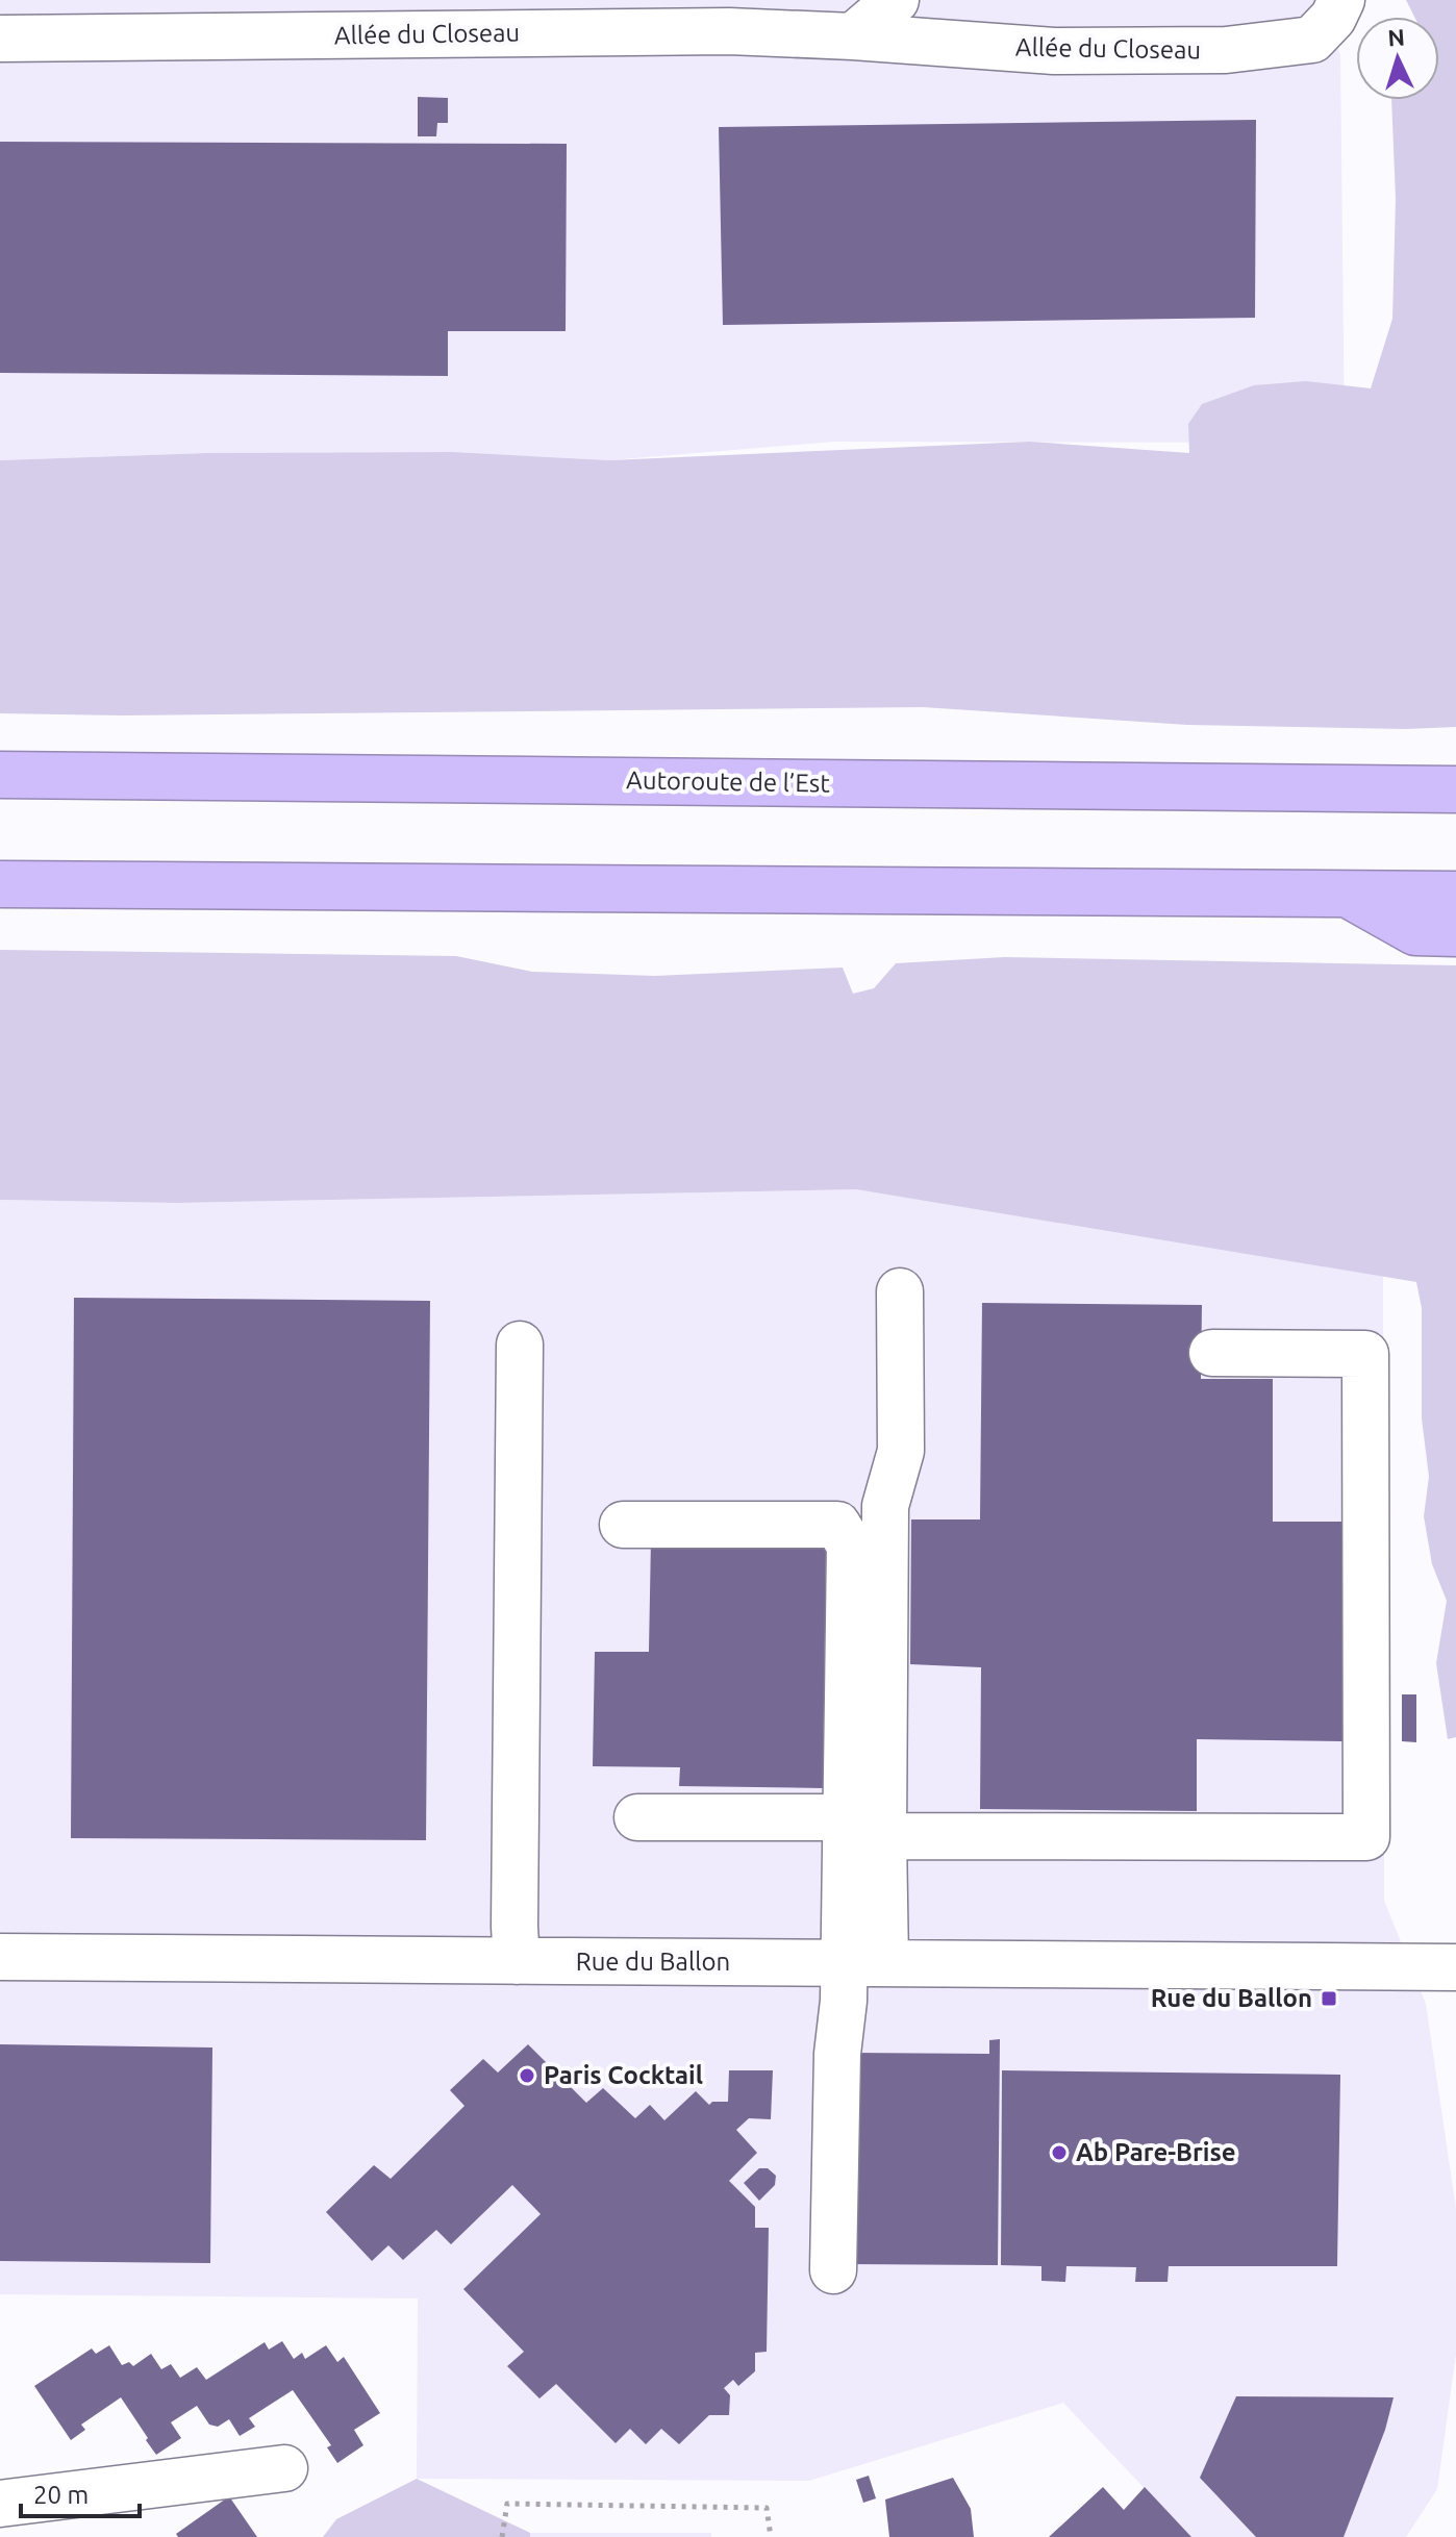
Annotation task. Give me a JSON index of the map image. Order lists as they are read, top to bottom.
{
  "streets": {
    "highway": ["Autoroute de l’Est"],
    "street": ["Allée du Closeau", "Rue du Ballon"]
  },
  "places": {
    "transit": ["Rue du Ballon"],
    "other": ["Paris Cocktail", "Ab Pare-Brise"]
  },
  "scale_bar": "20 m",
  "north": "top"
}
